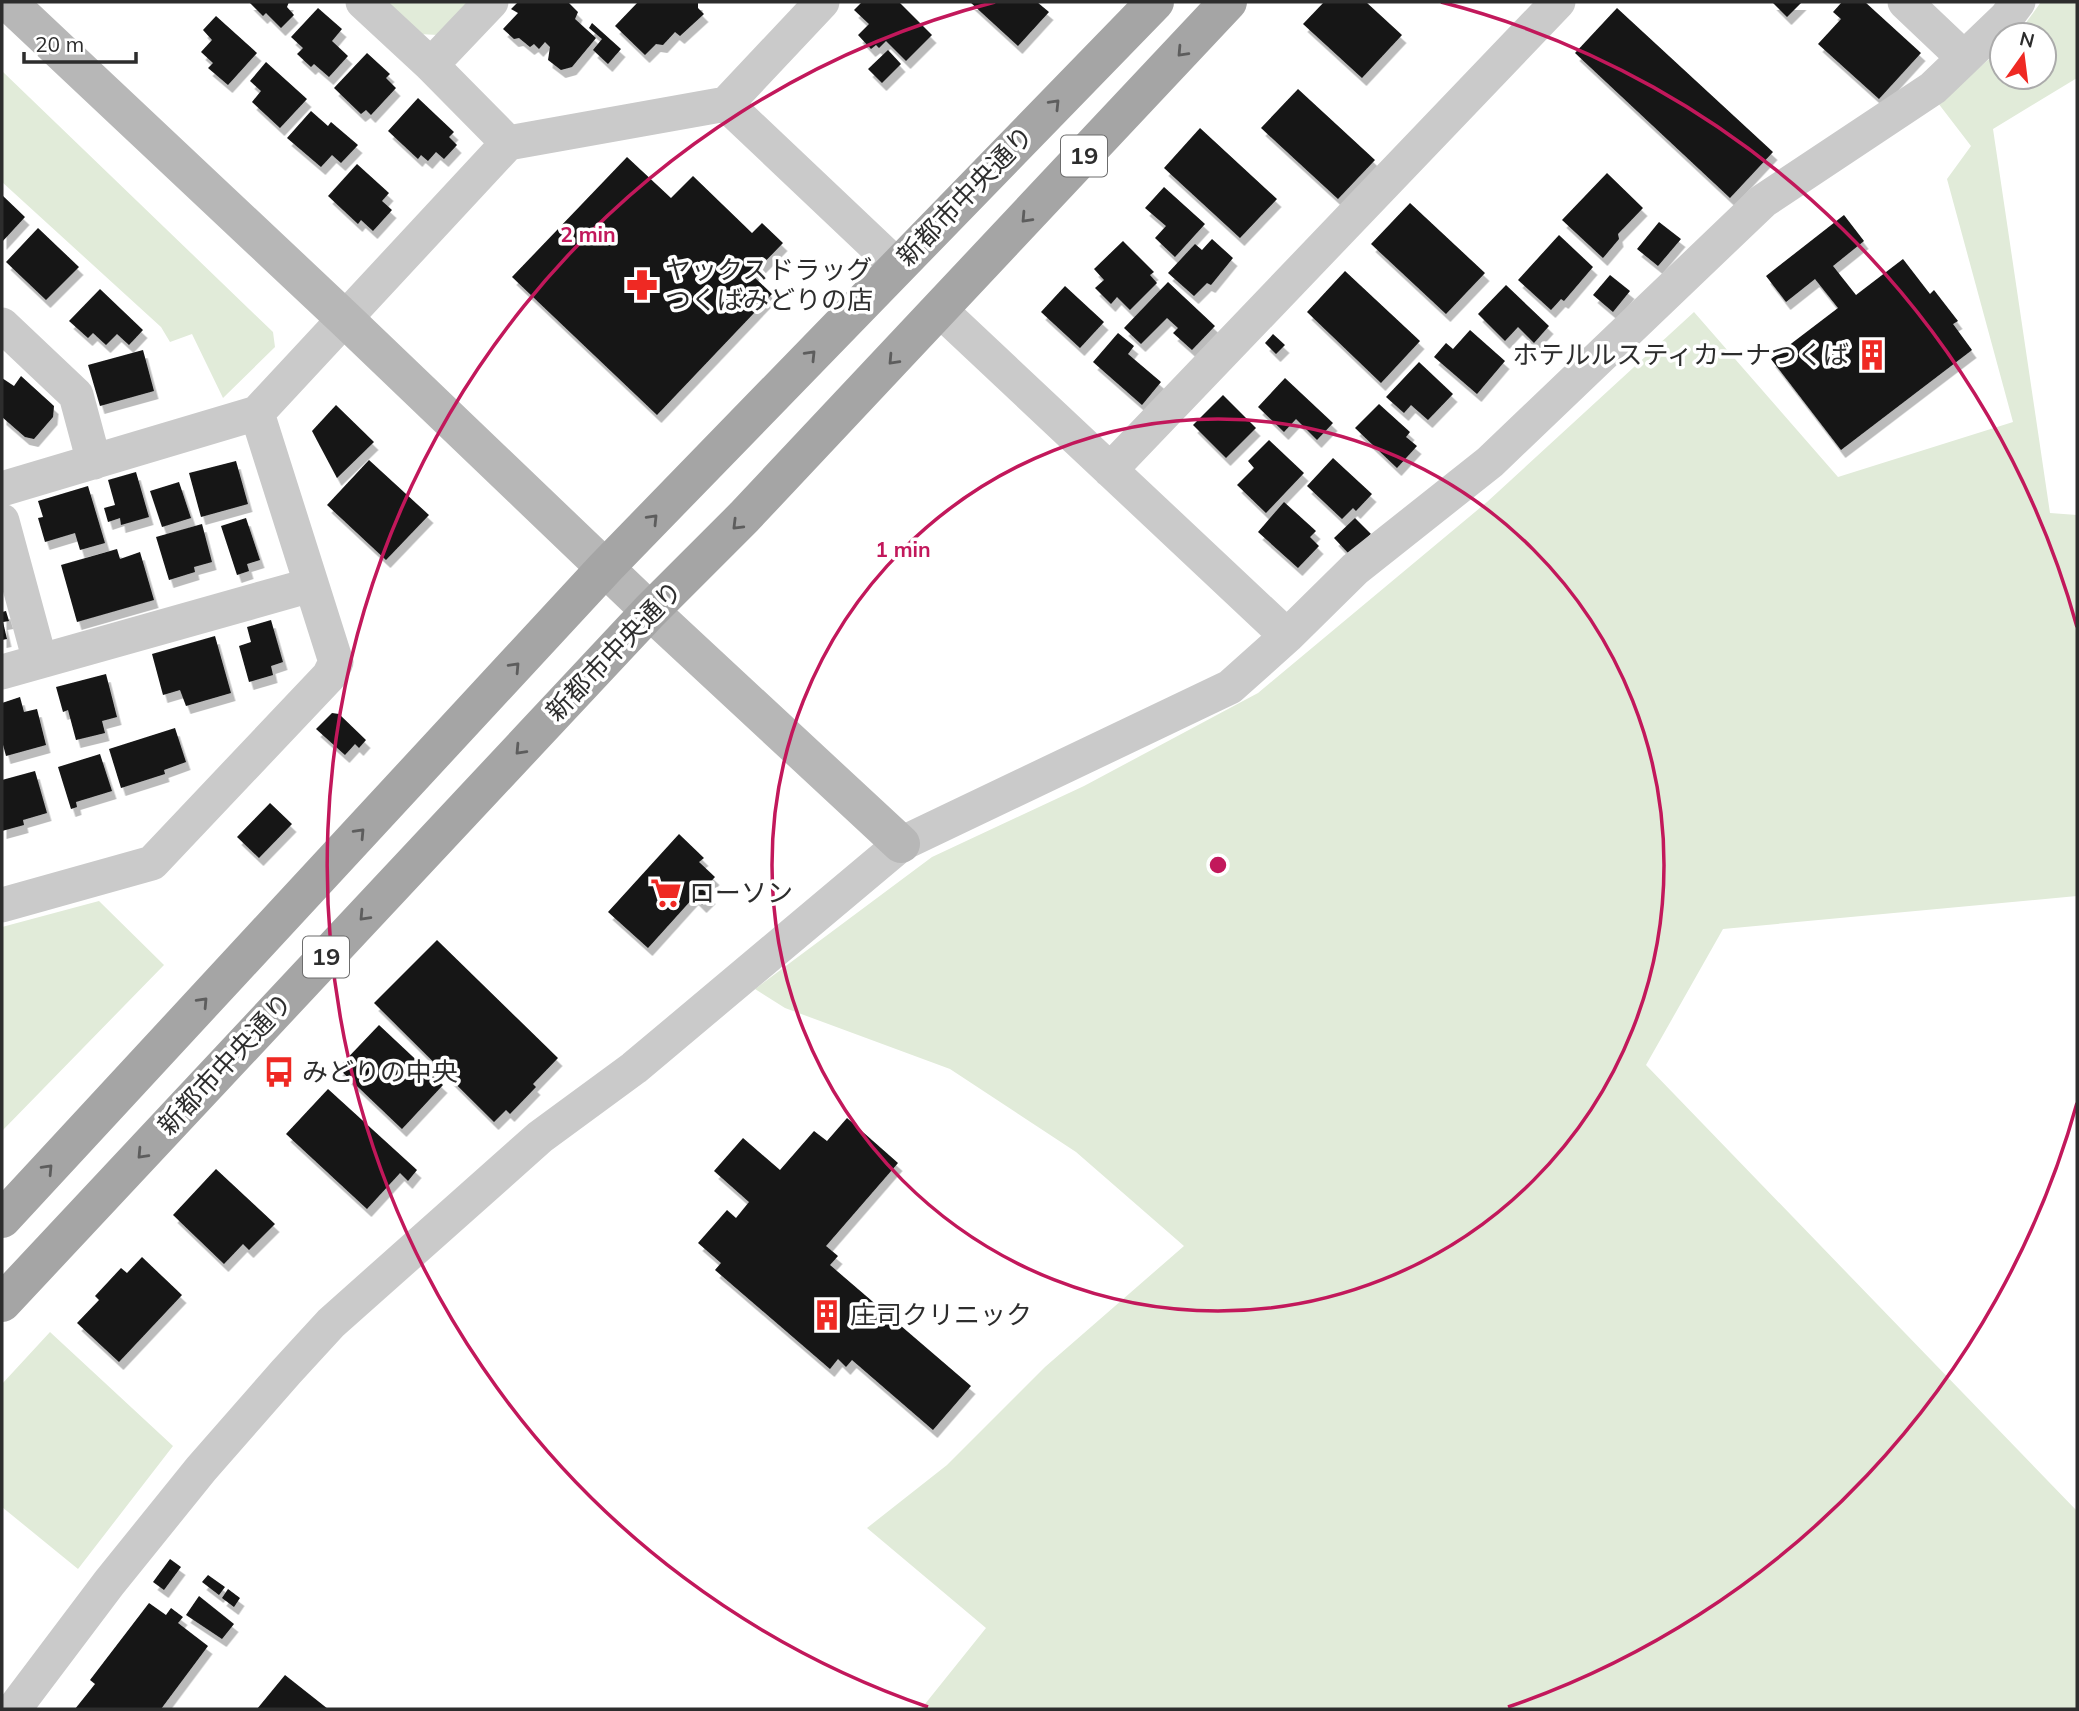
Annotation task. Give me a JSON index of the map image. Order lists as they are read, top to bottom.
{
  "streets": {
    "main road": ["19", "新都市中央通り"]
  },
  "places": {
    "pharmacy": ["ヤックスドラッグ つくばみどりの店"],
    "building": ["ホテルルスティカーナつくば", "庄司クリニック"],
    "supermarket": ["ローソン"],
    "bus stop": ["みどりの中央"]
  },
  "scale_bar": "20 m",
  "north": "top",
  "rings": ["2 min", "1 min"]
}
